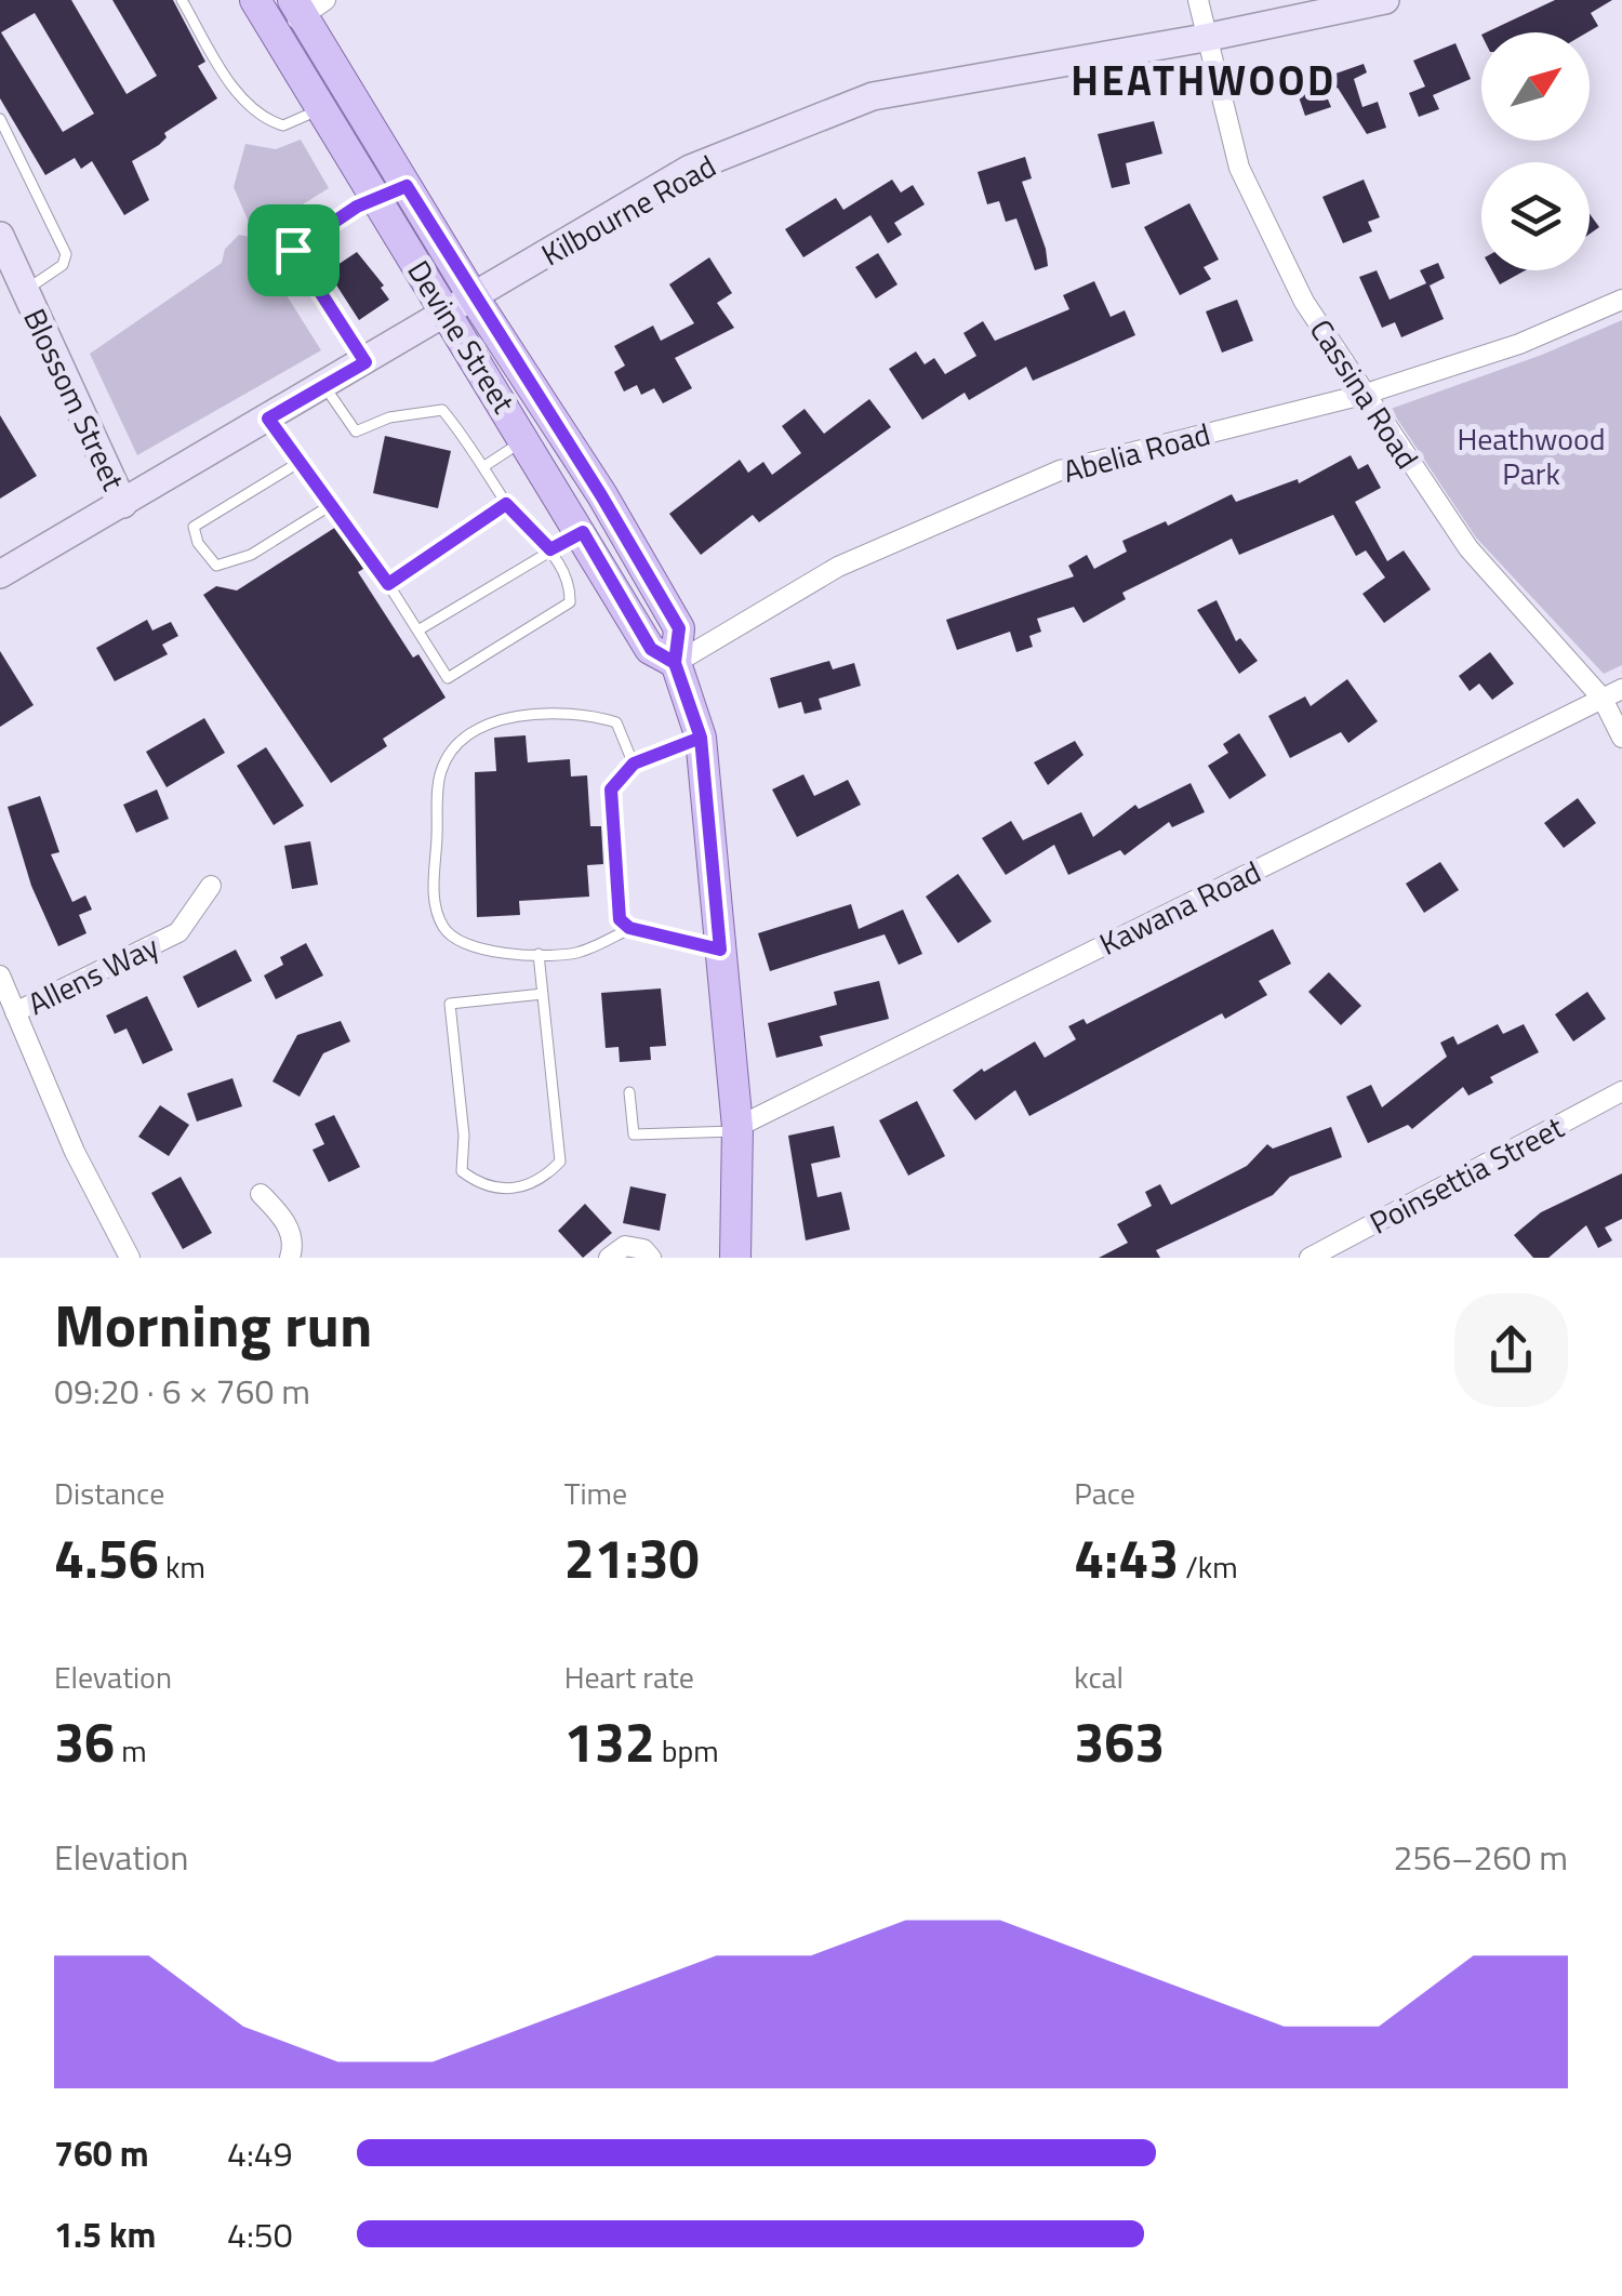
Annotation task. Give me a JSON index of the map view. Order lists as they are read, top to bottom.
{
  "streets": {
    "main road": ["Devine Street"],
    "street": [
      "Kilbourne Road",
      "Cassina Road",
      "Blossom Street",
      "Abelia Road",
      "Kawana Road",
      "Allens Way",
      "Poinsettia Street"
    ]
  },
  "crossings": [
    ["Kilbourne Road", "Devine Street"],
    ["Kilbourne Road", "Cassina Road"],
    ["Kilbourne Road", "Blossom Street"],
    ["Devine Street", "Abelia Road"],
    ["Devine Street", "Kawana Road"],
    ["Cassina Road", "Abelia Road"],
    ["Cassina Road", "Kawana Road"]
  ],
  "districts": ["HEATHWOOD"],
  "parks": ["Heathwood Park"],
  "north": "top right",
  "page": {
    "heading": ["Morning run", "09:20 · 6 × 760 m"],
    "stats": [
      ["Distance", "4.56 km"],
      ["Time", "21:30"],
      ["Pace", "4:43 /km"],
      ["Elevation", "36 m"],
      ["Heart rate", "132 bpm"],
      ["kcal", "363"]
    ],
    "chart": ["Elevation", "256–260 m"],
    "list": [
      {
        "name": "760 m",
        "note": "4:49"
      },
      {
        "name": "1.5 km",
        "note": "4:50"
      }
    ]
  }
}
